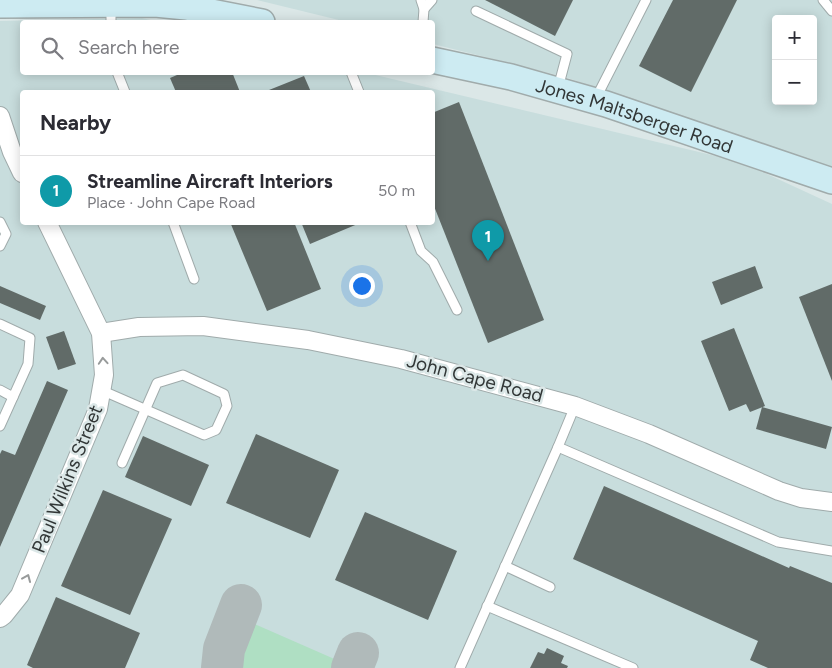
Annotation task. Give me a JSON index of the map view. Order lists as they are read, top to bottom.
{
  "streets": {
    "street": ["Jones Maltsberger Road", "John Cape Road", "Paul Wilkins Street"]
  },
  "crossings": [
    ["John Cape Road", "Paul Wilkins Street"]
  ],
  "one_way": ["Paul Wilkins Street"],
  "page": {
    "map_buttons": ["+", "−"],
    "search": "Search here",
    "heading": "Nearby",
    "list": [
      {
        "mark": "1",
        "name": "Streamline Aircraft Interiors",
        "note": "Place · John Cape Road",
        "value": "50 m"
      }
    ],
    "pins": "1"
  }
}
